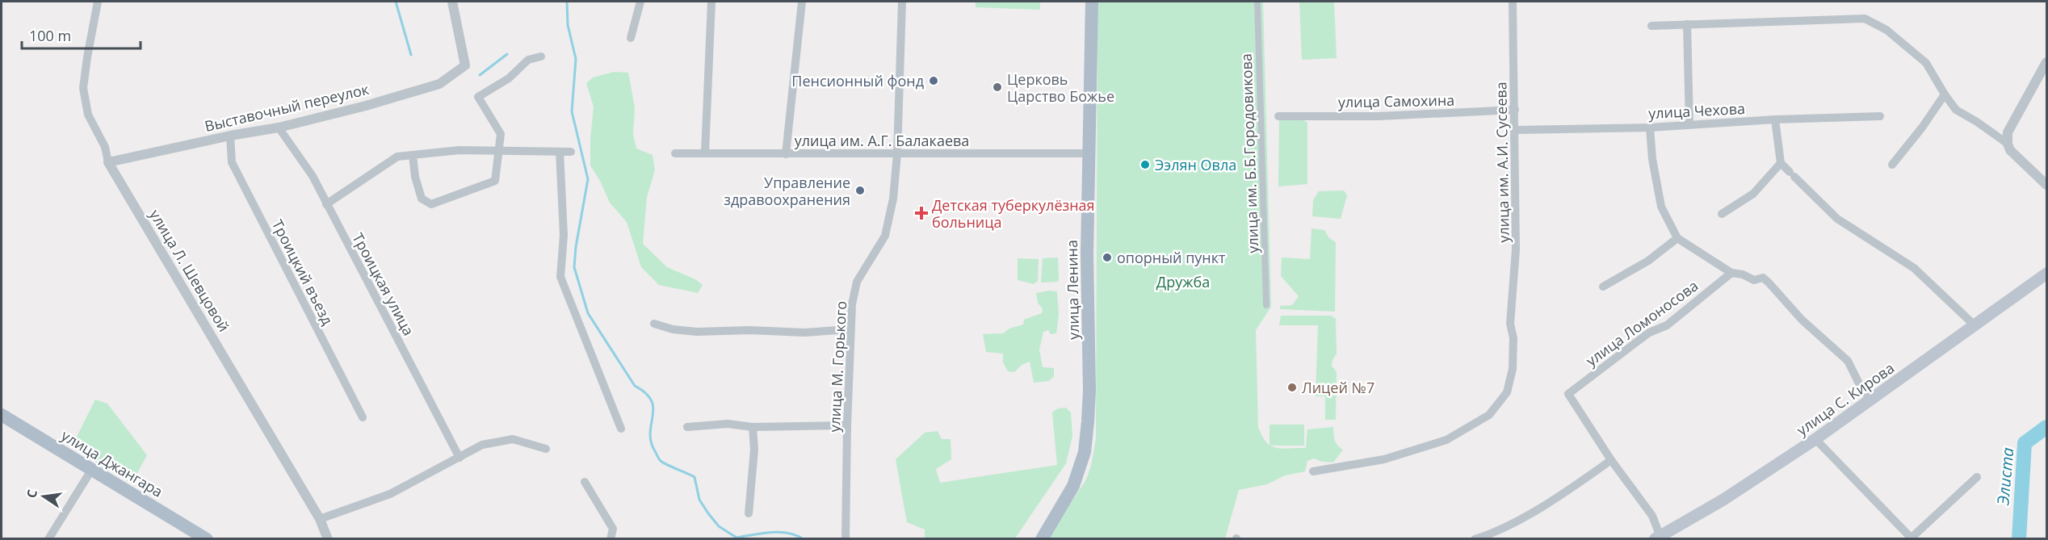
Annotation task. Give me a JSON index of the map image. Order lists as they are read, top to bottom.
{
  "streets": {
    "main road": ["улица Ленина", "улица С. Кирова", "улица Джангара"],
    "street": [
      "улица Самохина",
      "Выставочный переулок",
      "улица Чехова",
      "улица им. А.Г. Балакаева",
      "улица им. Б.Б.Городовикова",
      "улица им. А.И. Сусеева",
      "улица Л. Шевцовой",
      "Троицкий въезд",
      "Троицкая улица",
      "улица Ломоносова",
      "улица М. Горького"
    ]
  },
  "crossings": [
    ["улица Самохина", "улица им. А.И. Сусеева"],
    ["Выставочный переулок", "улица Л. Шевцовой"],
    ["Выставочный переулок", "Троицкий въезд"],
    ["Выставочный переулок", "Троицкая улица"],
    ["улица Чехова", "улица им. А.И. Сусеева"],
    ["улица им. А.Г. Балакаева", "улица Ленина"],
    ["улица им. А.Г. Балакаева", "улица М. Горького"]
  ],
  "water": ["Элиста"],
  "parks": ["Дружба"],
  "places": {
    "other": [
      "Пенсионный фонд",
      "Церковь Царство Божье",
      "Ээлян Овла",
      "Управление здравоохранения",
      "опорный пункт",
      "Лицей №7"
    ],
    "health": ["Детская туберкулёзная больница"]
  },
  "scale_bar": "100 m",
  "north": "left"
}
